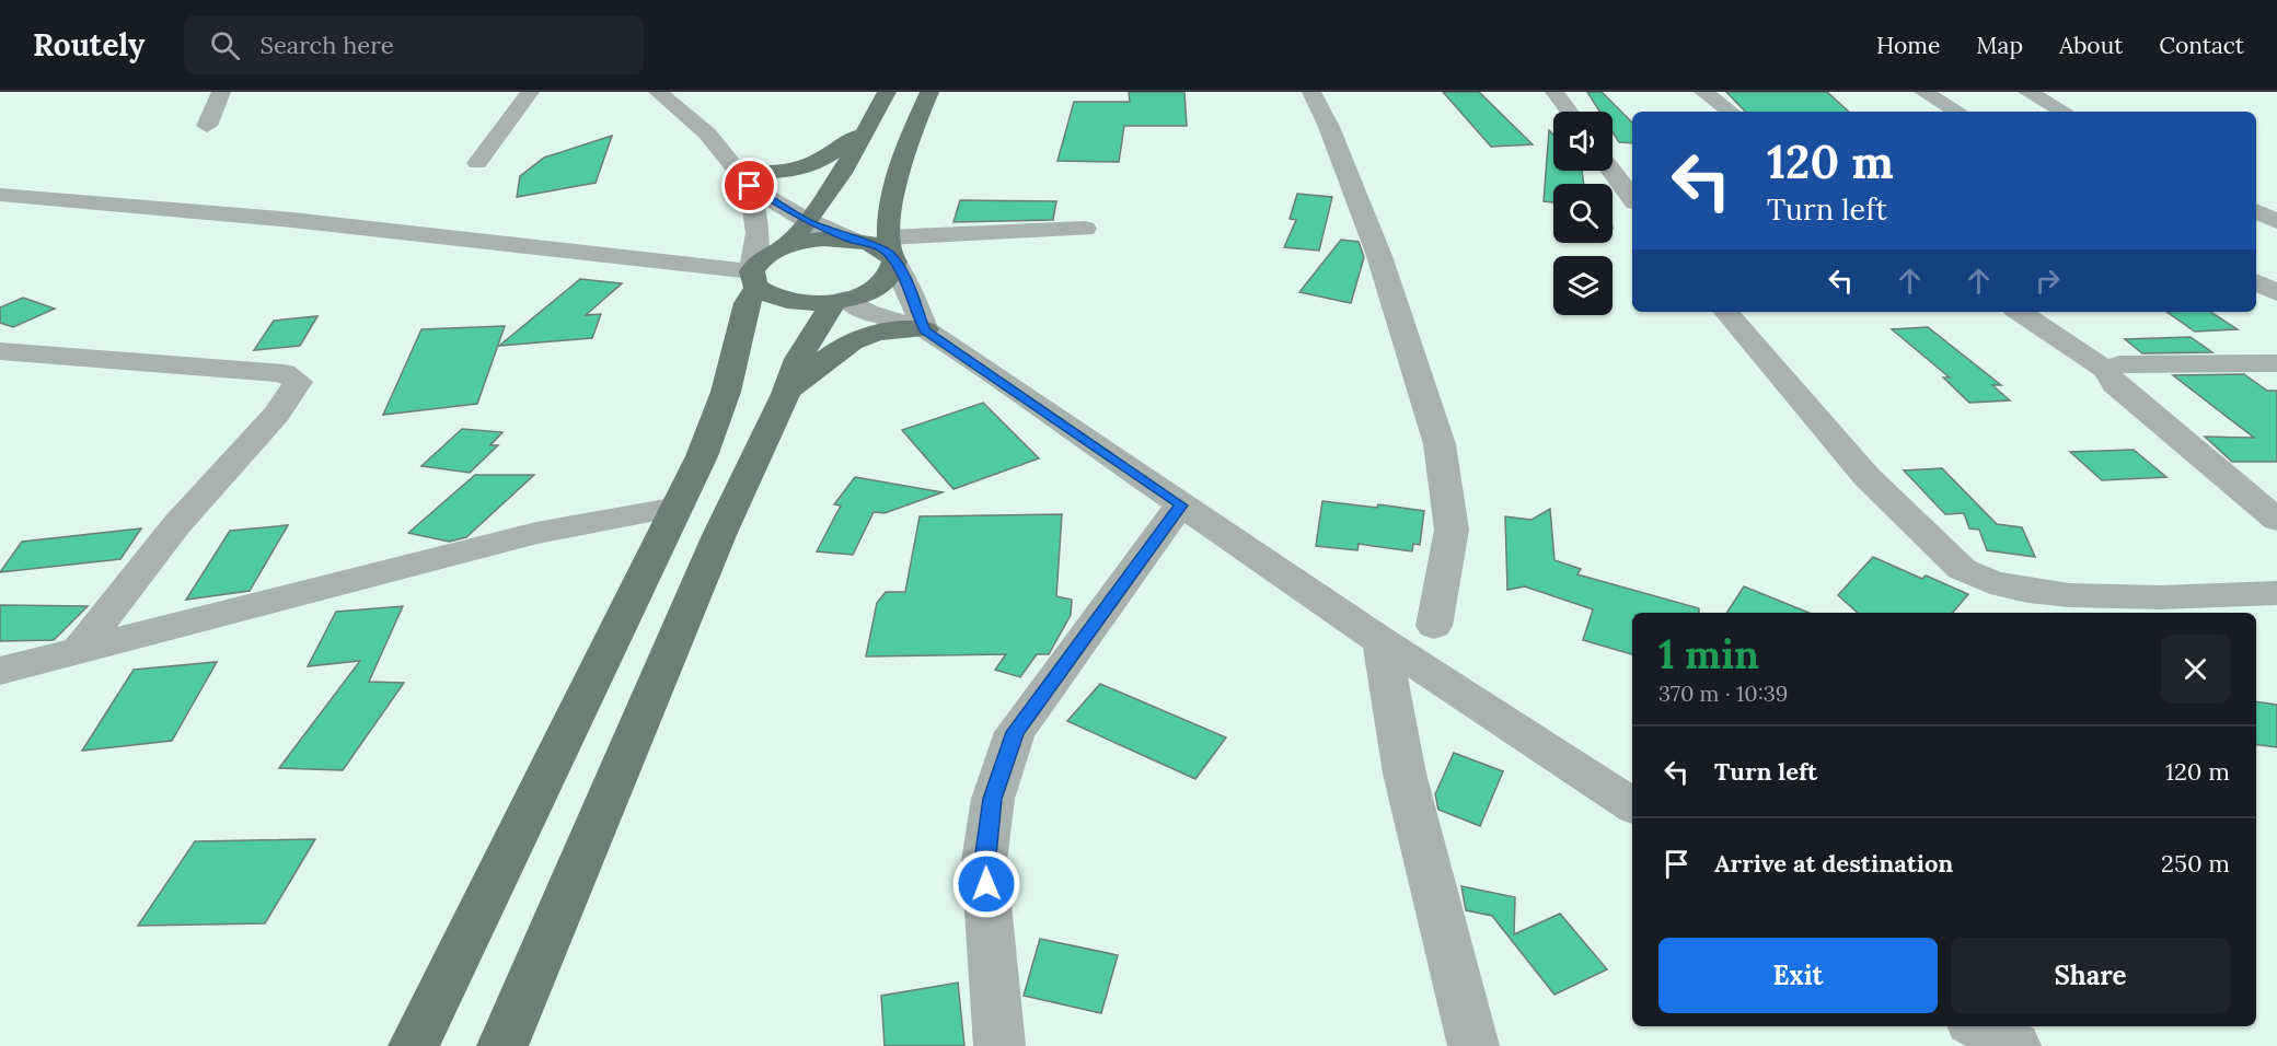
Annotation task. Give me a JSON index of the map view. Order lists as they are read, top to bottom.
{
  "page": {
    "header": "Routely",
    "search": "Search here",
    "nav": [
      "Home",
      "Map",
      "About",
      "Contact"
    ],
    "turn": ["120 m", "Turn left"],
    "heading": ["1 min", "370 m · 10:39"],
    "list": [
      {
        "name": "Turn left",
        "value": "120 m"
      },
      {
        "name": "Arrive at destination",
        "value": "250 m"
      }
    ],
    "buttons": ["Exit", "Share"]
  }
}
